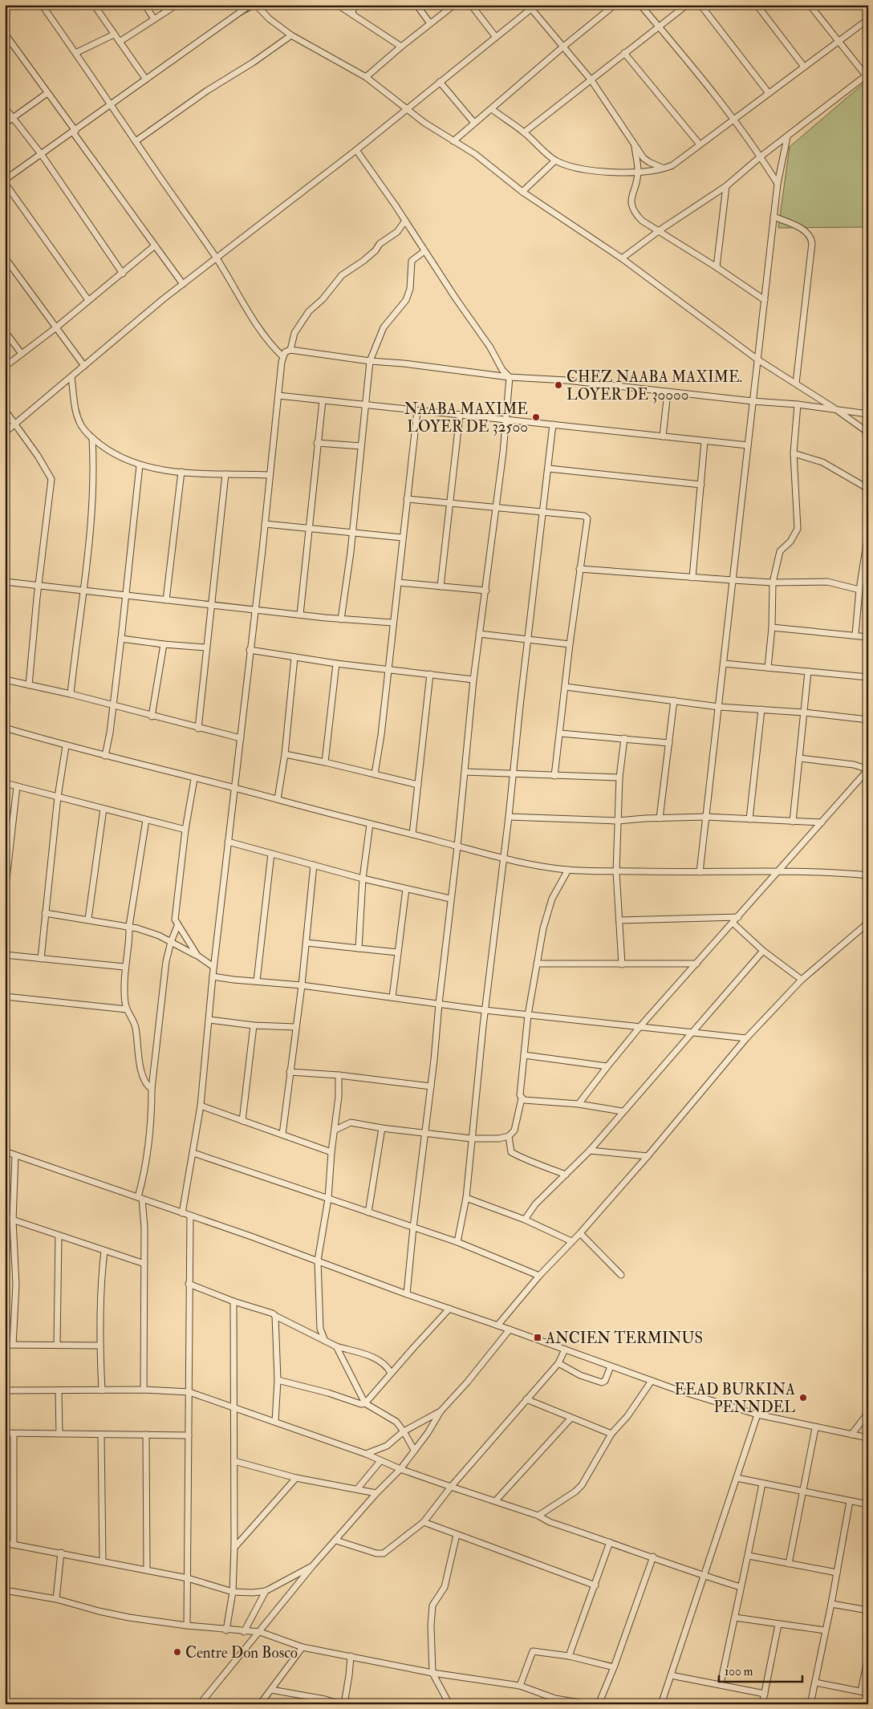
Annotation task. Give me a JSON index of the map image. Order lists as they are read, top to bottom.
{
  "places": {
    "other": [
      "CHEZ NAABA MAXIME. LOYER DE 30000",
      "NAABA MAXIME LOYER DE 32500",
      "EEAD BURKINA PENNDEL",
      "Centre Don Bosco"
    ],
    "transit": ["ANCIEN TERMINUS"]
  },
  "scale_bar": "100 m"
}
